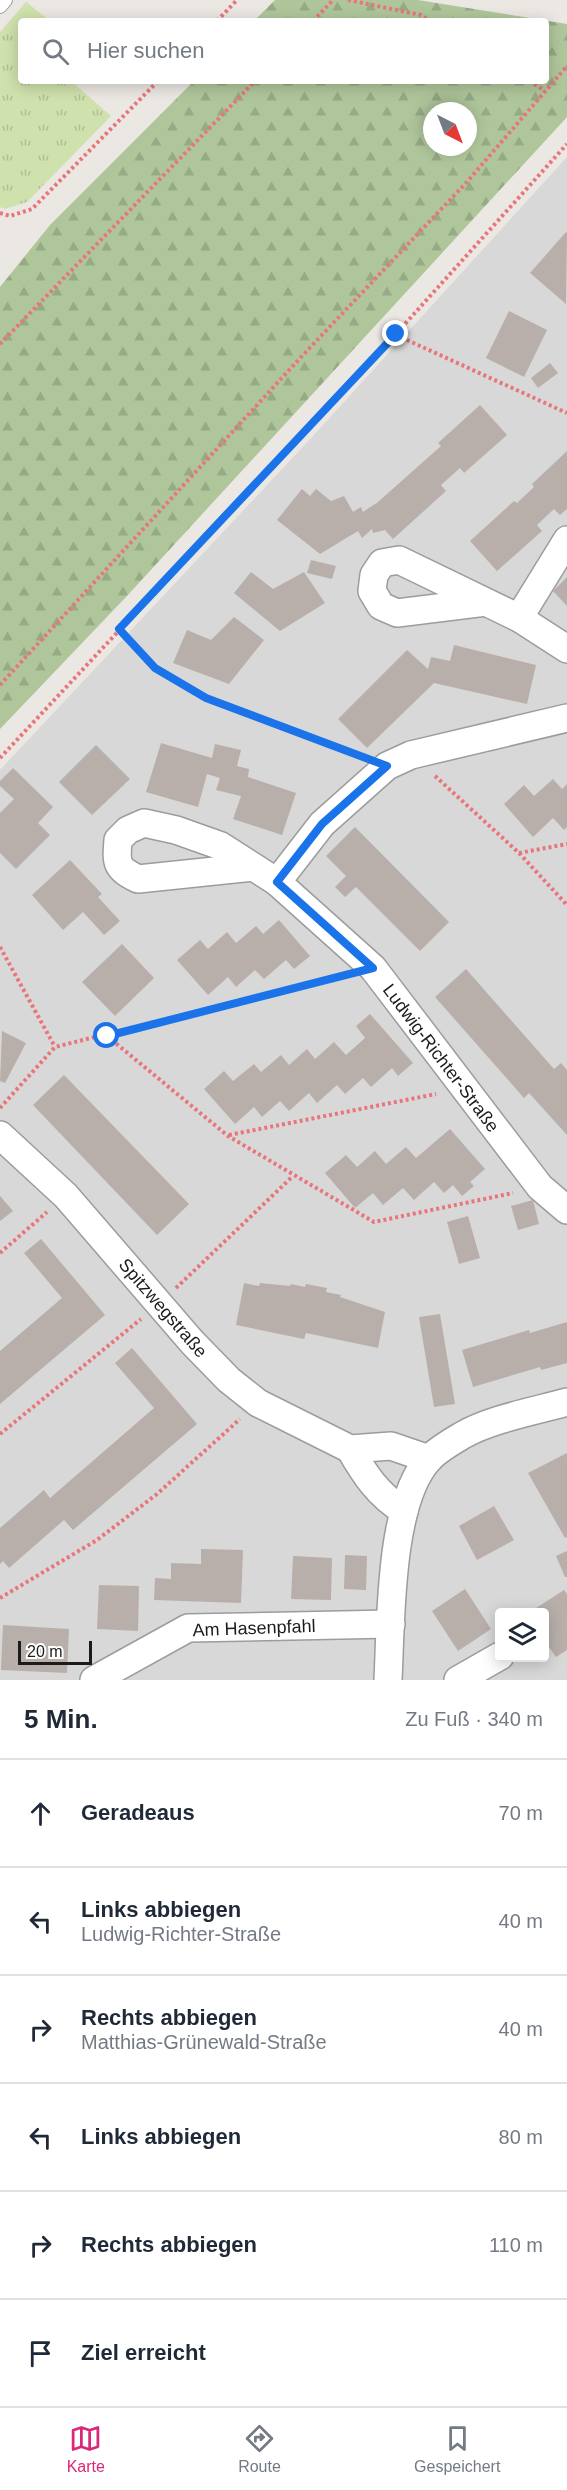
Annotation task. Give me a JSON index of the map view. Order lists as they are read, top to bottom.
{
  "streets": {
    "street": ["Ludwig-Richter-Straße", "Spitzwegstraße", "Am Hasenpfahl"]
  },
  "scale_bar": "20 m",
  "north": "bottom right",
  "page": {
    "search": "Hier suchen",
    "scale": "20 m",
    "heading": ["5 Min.", "Zu Fuß · 340 m"],
    "list": [
      ["Geradeaus", "70 m"],
      ["Links abbiegen", "Ludwig-Richter-Straße", "40 m"],
      ["Rechts abbiegen", "Matthias-Grünewald-Straße", "40 m"],
      ["Links abbiegen", "80 m"],
      ["Rechts abbiegen", "110 m"],
      "Ziel erreicht"
    ],
    "nav": ["Karte", "Route", "Gespeichert"]
  }
}
